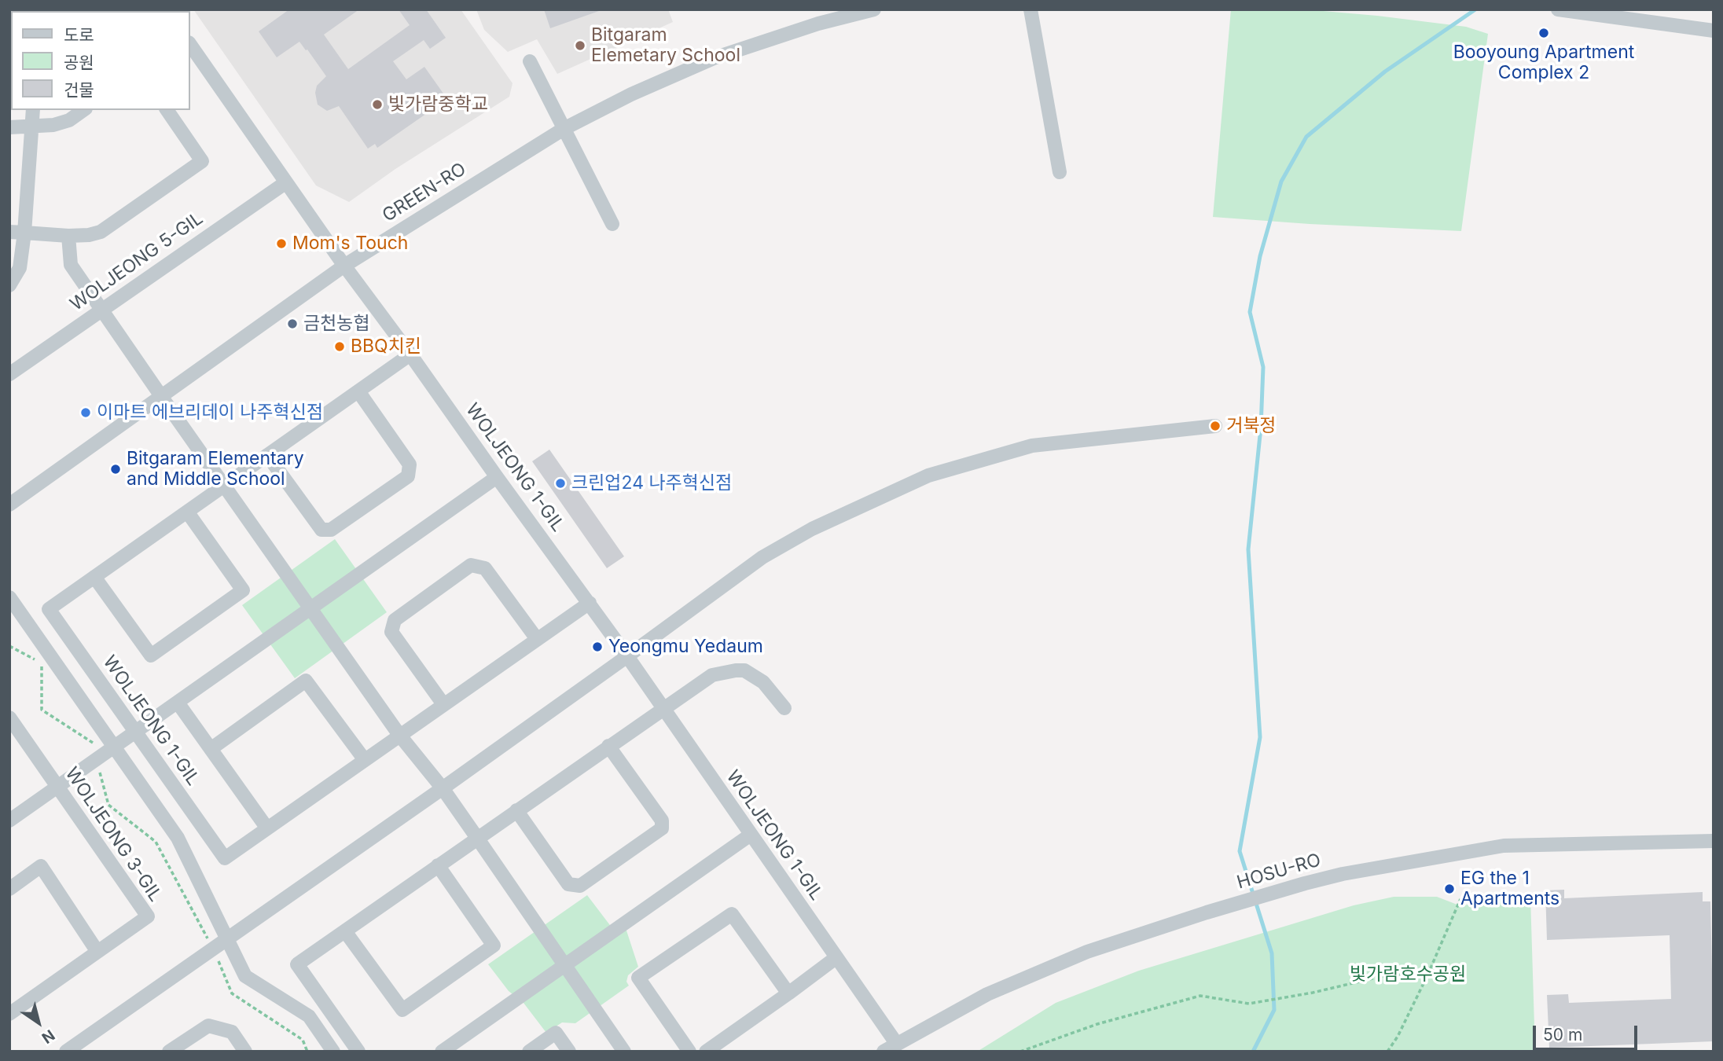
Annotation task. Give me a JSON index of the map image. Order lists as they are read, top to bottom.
{
  "streets": {
    "street": [
      "GREEN-RO",
      "WOLJEONG 5-GIL",
      "WOLJEONG 1-GIL",
      "WOLJEONG 3-GIL",
      "HOSU-RO"
    ]
  },
  "crossings": [
    ["GREEN-RO", "WOLJEONG 1-GIL"],
    ["WOLJEONG 1-GIL", "HOSU-RO"]
  ],
  "parks": ["빛가람호수공원"],
  "places": [
    "Booyoung Apartment Complex 2",
    "Bitgaram Elemetary School",
    "빛가람중학교",
    "Mom's Touch",
    "금천농협",
    "BBQ치킨",
    "이마트 에브리데이 나주혁신점",
    "거북정",
    "Bitgaram Elementary and Middle School",
    "크린업24 나주혁신점",
    "Yeongmu Yedaum",
    "EG the 1 Apartments"
  ],
  "legend": ["도로", "공원", "건물"],
  "scale_bar": "50 m",
  "north": "bottom right"
}
